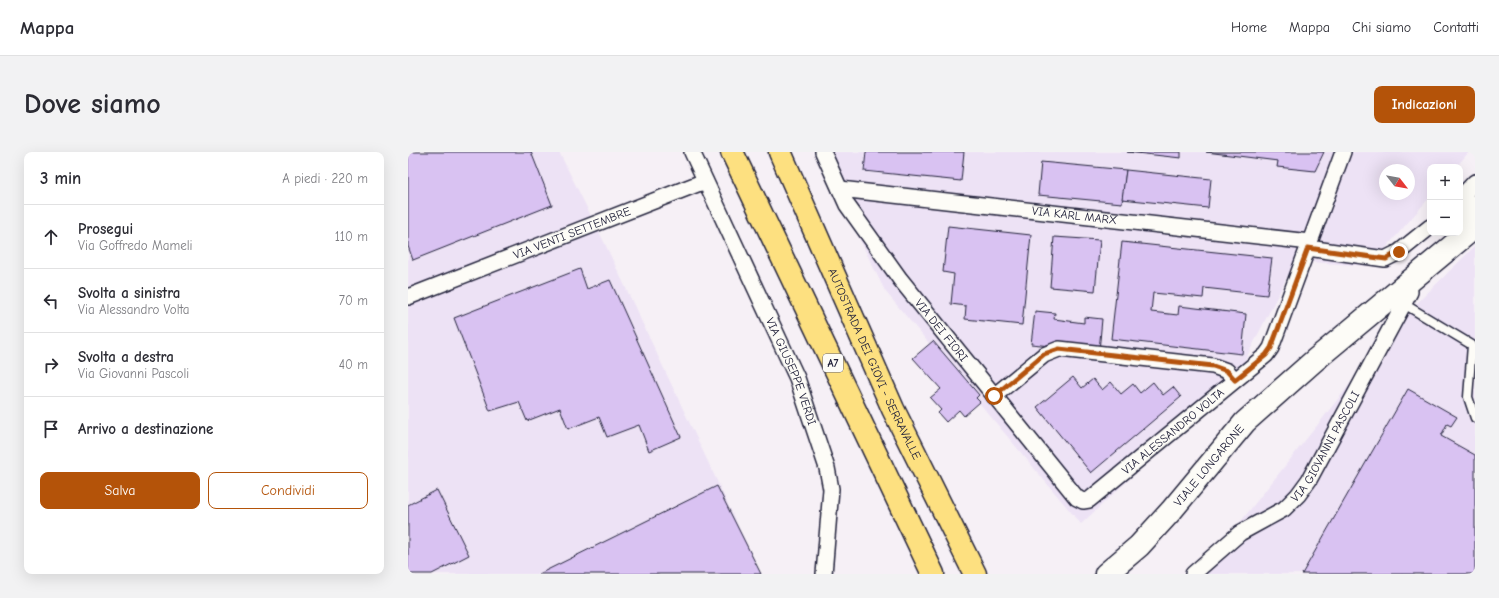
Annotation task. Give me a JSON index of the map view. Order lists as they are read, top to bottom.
{
  "streets": {
    "highway": ["A7", "AUTOSTRADA DEI GIOVI - SERRAVALLE"],
    "main road": ["VIALE LONGARONE"],
    "street": [
      "VIA KARL MARX",
      "VIA VENTI SETTEMBRE",
      "VIA DEI FIORI",
      "VIA GIUSEPPE VERDI",
      "VIA ALESSANDRO VOLTA",
      "VIA GIOVANNI PASCOLI"
    ]
  },
  "crossings": [
    ["VIA KARL MARX", "VIA DEI FIORI"],
    ["VIA KARL MARX", "VIA ALESSANDRO VOLTA"],
    ["VIA VENTI SETTEMBRE", "VIA GIUSEPPE VERDI"],
    ["VIA DEI FIORI", "VIA ALESSANDRO VOLTA"],
    ["VIA GIOVANNI PASCOLI", "VIALE LONGARONE"]
  ],
  "north": "bottom right",
  "page": {
    "header": "Mappa",
    "nav": [
      "Home",
      "Mappa",
      "Chi siamo",
      "Contatti"
    ],
    "buttons": [
      "Indicazioni",
      ["Salva", "Condividi"]
    ],
    "title": "Dove siamo",
    "heading": ["3 min", "A piedi · 220 m"],
    "map_buttons": ["+", "−"],
    "list": [
      ["Prosegui", "Via Goffredo Mameli", "110 m"],
      ["Svolta a sinistra", "Via Alessandro Volta", "70 m"],
      ["Svolta a destra", "Via Giovanni Pascoli", "40 m"],
      "Arrivo a destinazione"
    ]
  }
}
